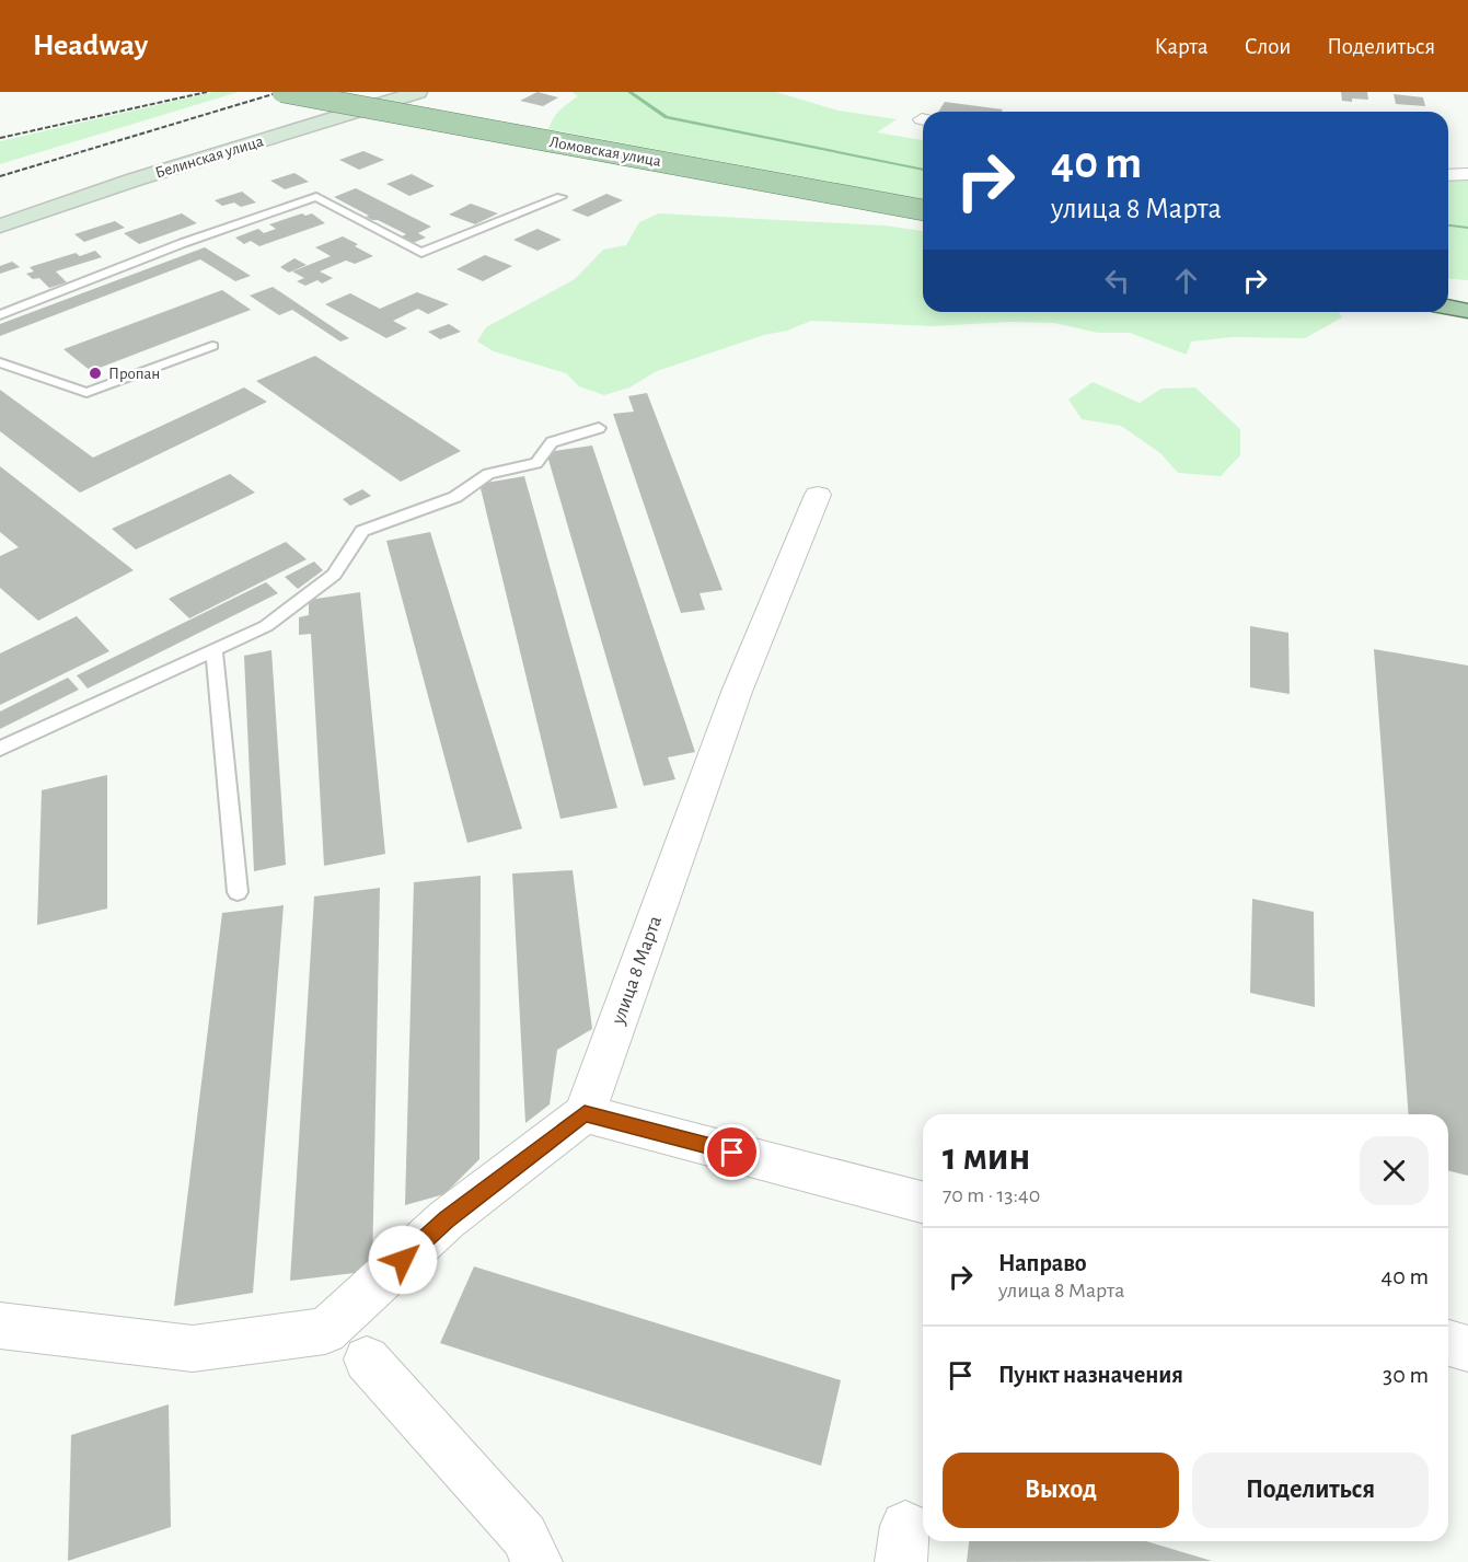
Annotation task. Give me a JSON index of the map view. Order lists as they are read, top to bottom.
{
  "streets": {
    "main road": ["Ломовская улица", "Белинская улица"],
    "street": ["улица 8 Марта"]
  },
  "places": ["Пропан"],
  "page": {
    "header": "Headway",
    "nav": ["Карта", "Слои", "Поделиться"],
    "turn": ["40 m", "улица 8 Марта"],
    "heading": ["1 мин", "70 m · 13:40"],
    "list": [
      {
        "name": "Направо",
        "note": "улица 8 Марта",
        "value": "40 m"
      },
      {
        "name": "Пункт назначения",
        "value": "30 m"
      }
    ],
    "buttons": ["Выход", "Поделиться"]
  }
}
